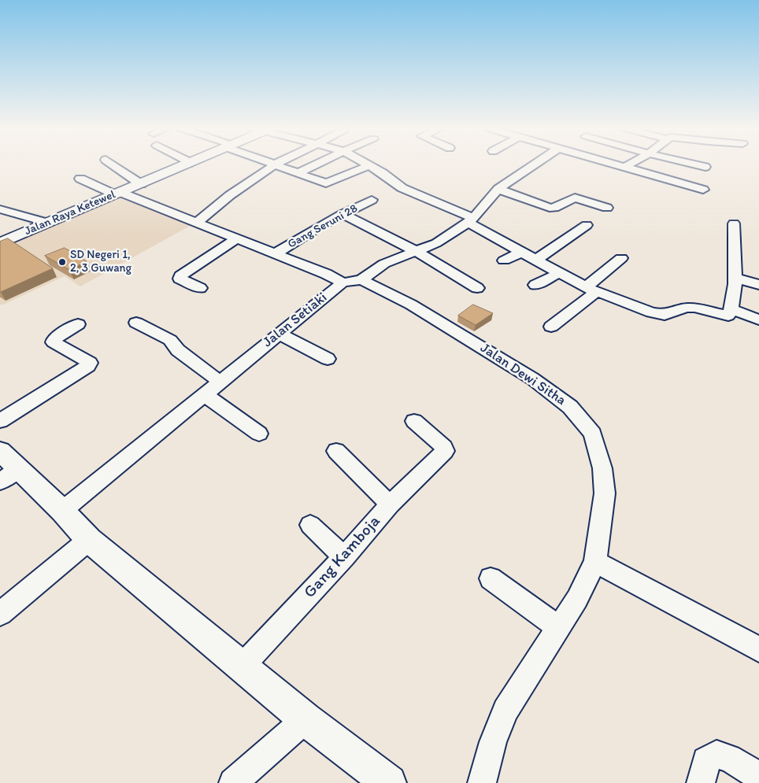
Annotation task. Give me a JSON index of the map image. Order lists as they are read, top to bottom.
{
  "streets": {
    "main road": ["Jalan Raya Ketewel"],
    "street": [
      "Gang Seruni 28",
      "Jalan Setiaki",
      "Jalan Dewi Sitha",
      "Gang Kamboja"
    ]
  },
  "crossings": [
    ["Jalan Raya Ketewel", "Jalan Setiaki"],
    ["Gang Seruni 28", "Jalan Setiaki"],
    ["Jalan Setiaki", "Jalan Dewi Sitha"]
  ],
  "places": ["SD Negeri 1, 2, 3 Guwang"]
}
